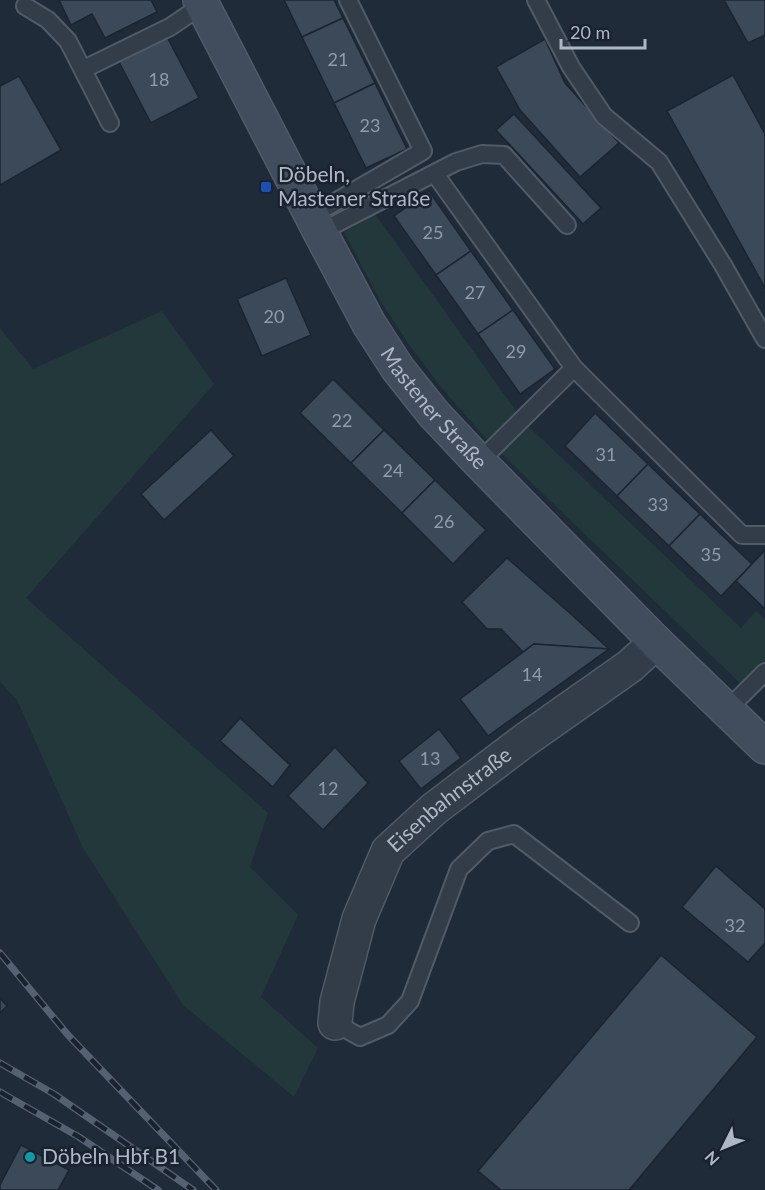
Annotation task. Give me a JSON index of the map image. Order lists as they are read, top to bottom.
{
  "streets": {
    "main road": ["Mastener Straße"],
    "street": ["Eisenbahnstraße"]
  },
  "crossings": [
    ["Mastener Straße", "Eisenbahnstraße"]
  ],
  "places": {
    "transit": ["Döbeln, Mastener Straße"],
    "other": ["Döbeln Hbf B1"]
  },
  "house_numbers": [
    "21",
    "18",
    "23",
    "25",
    "27",
    "20",
    "29",
    "22",
    "31",
    "24",
    "33",
    "26",
    "35",
    "14",
    "13",
    "12",
    "32"
  ],
  "scale_bar": "20 m",
  "north": "bottom left"
}
